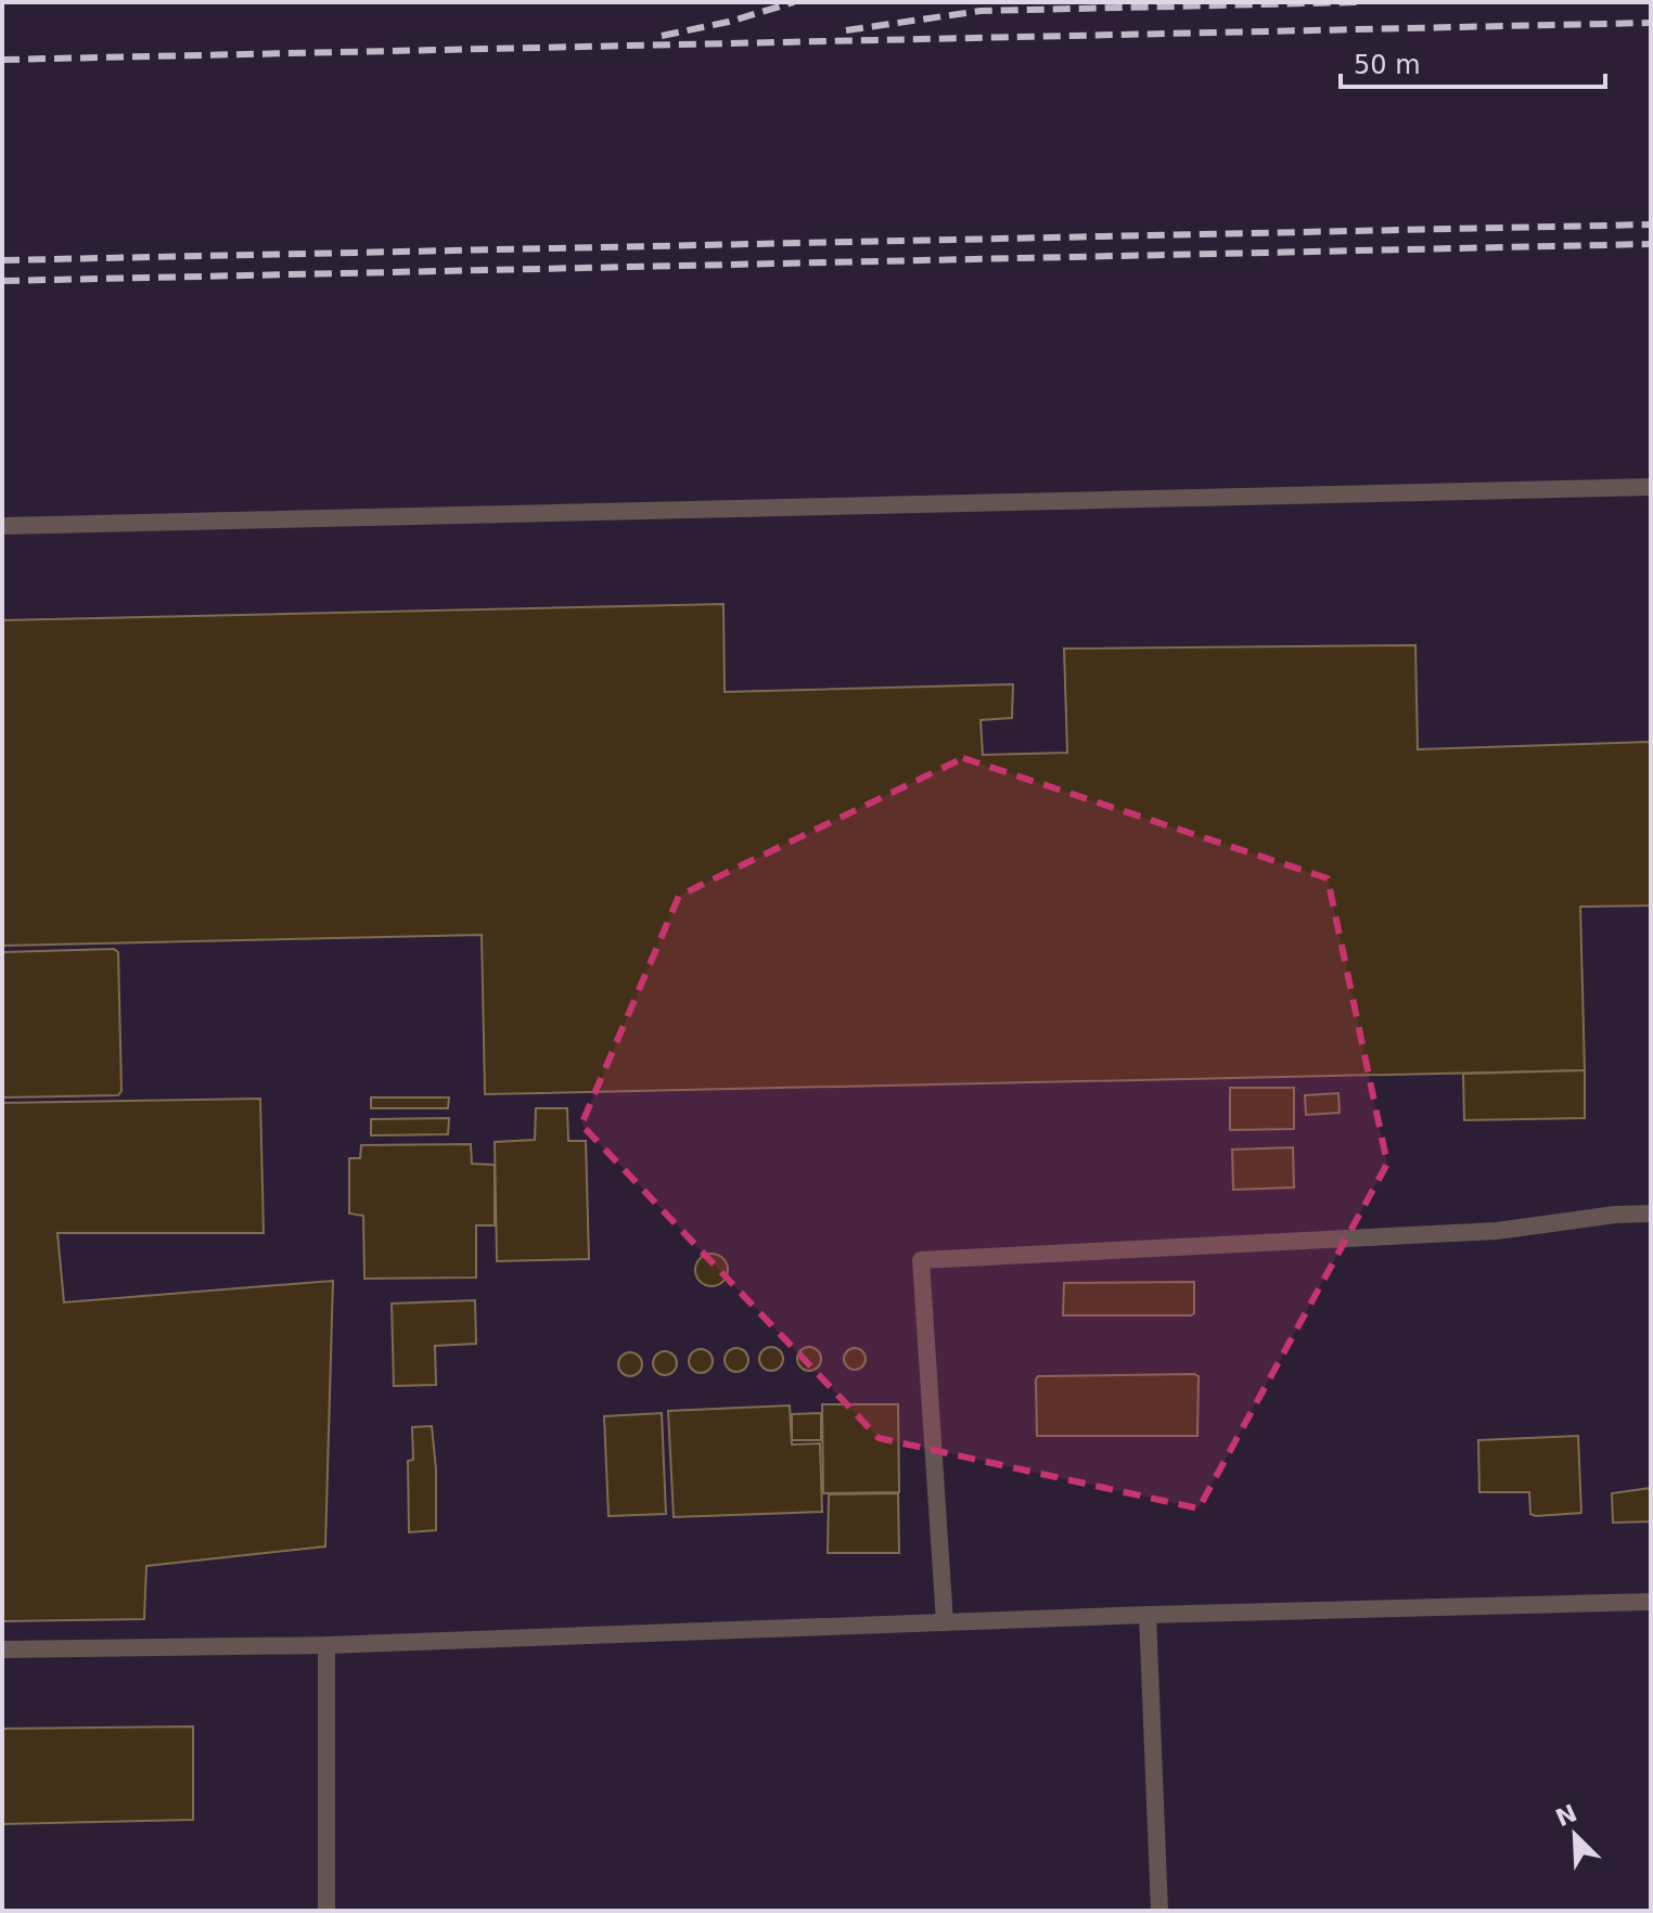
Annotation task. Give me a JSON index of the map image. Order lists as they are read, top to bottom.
{
  "scale_bar": "50 m",
  "north": "top left"
}
